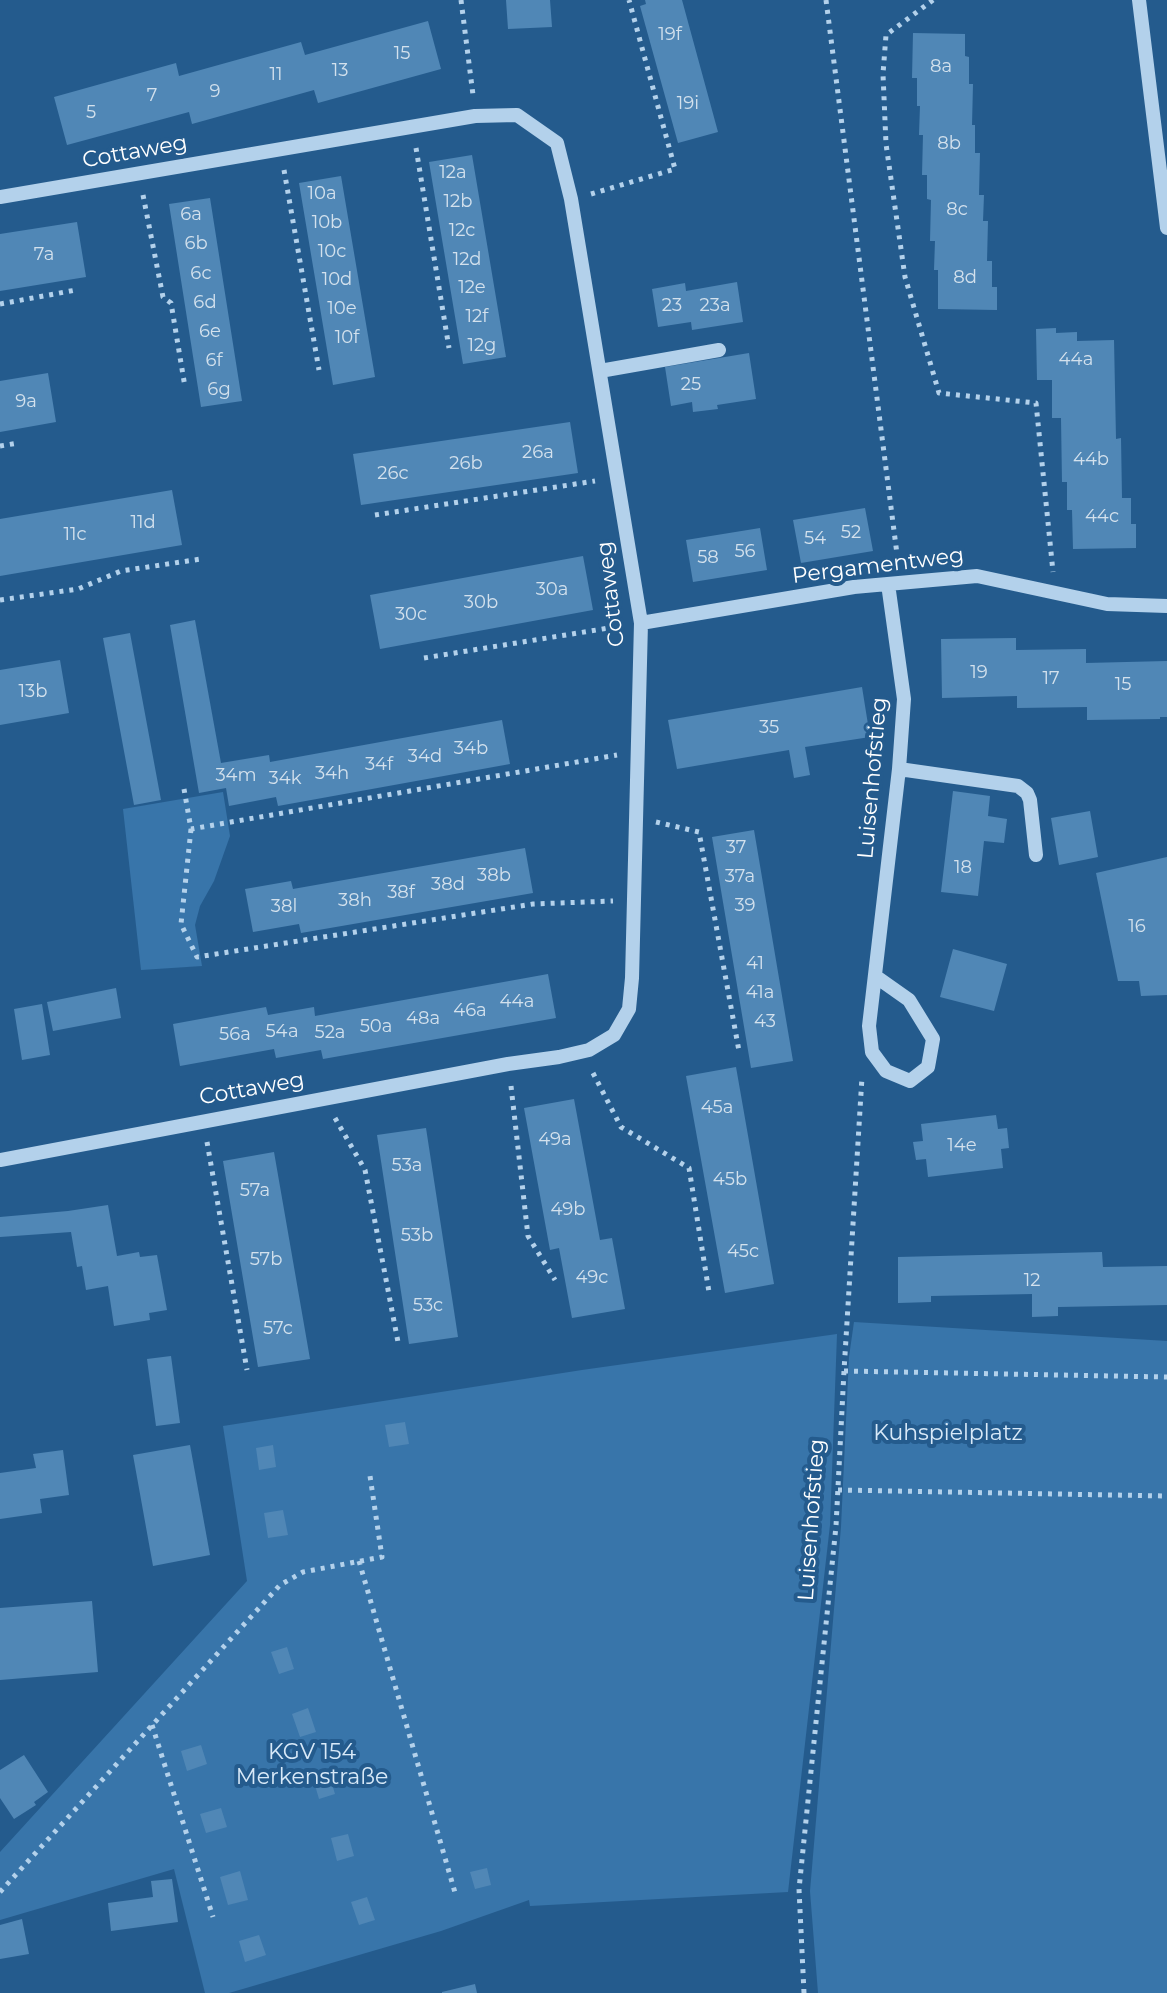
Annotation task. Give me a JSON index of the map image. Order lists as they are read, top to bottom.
{
  "streets": {
    "street": ["Cottaweg", "Pergamentweg", "Luisenhofstieg"]
  },
  "crossings": [
    ["Cottaweg", "Pergamentweg"],
    ["Pergamentweg", "Luisenhofstieg"]
  ],
  "parks": ["Kuhspielplatz", "KGV 154 Merkenstraße"],
  "house_numbers": [
    "19f",
    "15",
    "8a",
    "13",
    "11",
    "9",
    "7",
    "19i",
    "5",
    "8b",
    "12a",
    "10a",
    "12b",
    "8c",
    "6a",
    "10b",
    "12c",
    "6b",
    "10c",
    "7a",
    "12d",
    "6c",
    "8d",
    "10d",
    "12e",
    "6d",
    "23",
    "23a",
    "10e",
    "12f",
    "6e",
    "10f",
    "12g",
    "44a",
    "6f",
    "25",
    "6g",
    "9a",
    "26a",
    "44b",
    "26b",
    "26c",
    "44c",
    "11d",
    "52",
    "11c",
    "54",
    "56",
    "58",
    "30a",
    "30b",
    "30c",
    "19",
    "17",
    "15",
    "13b",
    "35",
    "34b",
    "34d",
    "34f",
    "34h",
    "34m",
    "34k",
    "37",
    "18",
    "38b",
    "37a",
    "38d",
    "38f",
    "38h",
    "39",
    "38l",
    "16",
    "41",
    "41a",
    "44a",
    "46a",
    "48a",
    "43",
    "50a",
    "54a",
    "52a",
    "56a",
    "45a",
    "49a",
    "14e",
    "53a",
    "45b",
    "57a",
    "49b",
    "53b",
    "45c",
    "57b",
    "49c",
    "12",
    "53c",
    "57c"
  ]
}
